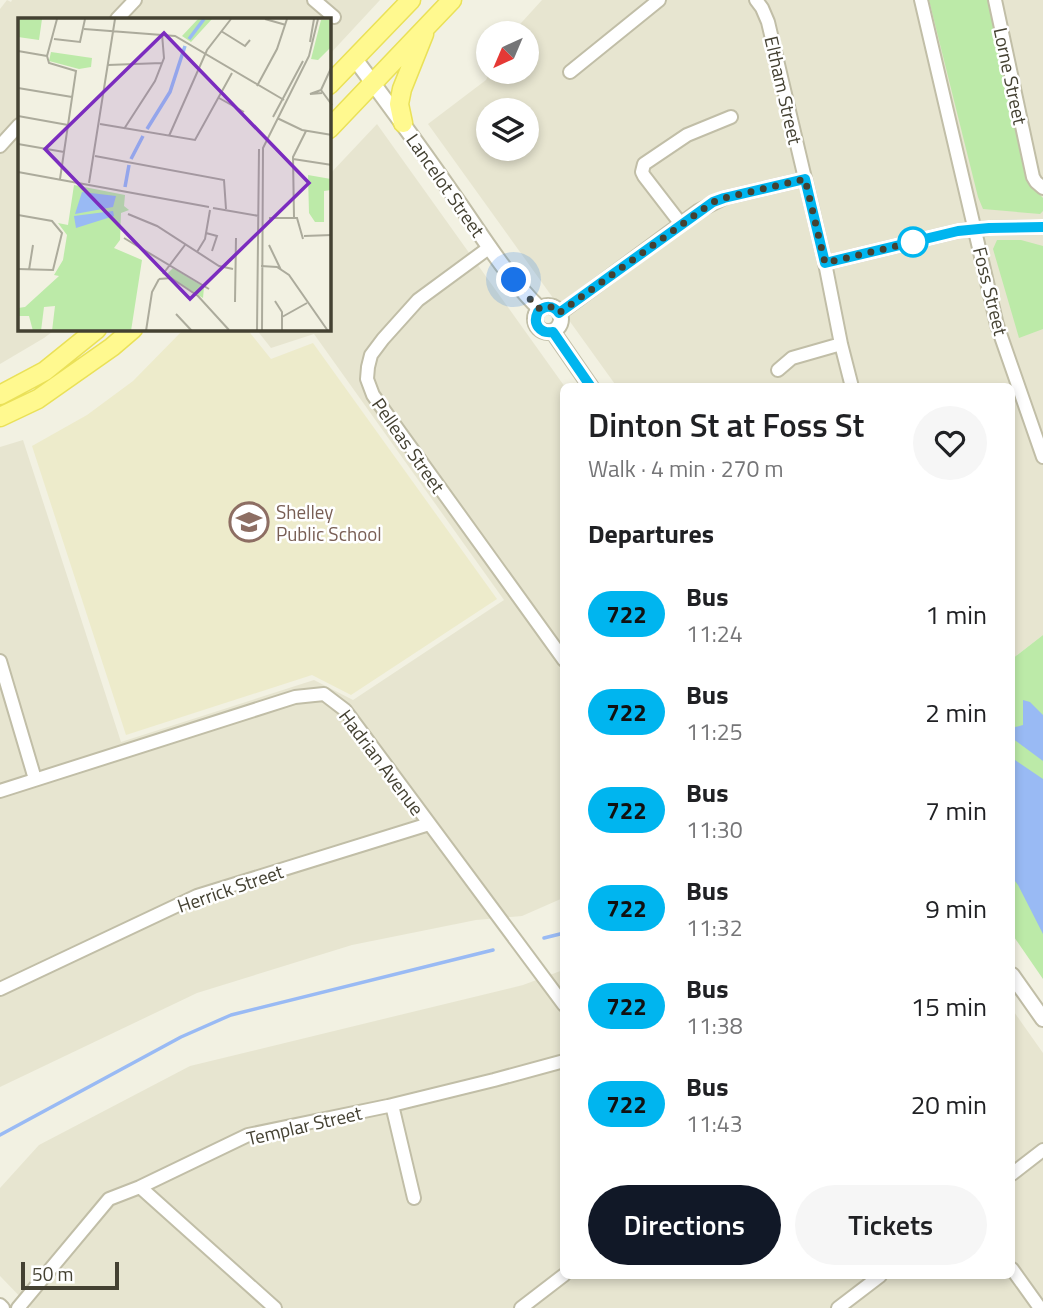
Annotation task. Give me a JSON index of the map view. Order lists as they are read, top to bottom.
{
  "streets": {
    "street": [
      "Lorne Street",
      "Eltham Street",
      "Lancelot Street",
      "Foss Street",
      "Pelleas Street",
      "Hadrian Avenue",
      "Herrick Street",
      "Templar Street"
    ]
  },
  "crossings": [
    ["Lancelot Street", "Pelleas Street"],
    ["Hadrian Avenue", "Herrick Street"]
  ],
  "places": {
    "school or university": ["Shelley Public School"]
  },
  "lines": ["bus line 722"],
  "scale_bar": "50 m",
  "north": "bottom left",
  "page": {
    "heading": [
      ["Dinton St at Foss St", "Walk · 4 min · 270 m"],
      "Departures"
    ],
    "list": [
      {
        "mark": "722",
        "name": "Bus",
        "note": "11:24",
        "value": "1 min"
      },
      {
        "mark": "722",
        "name": "Bus",
        "note": "11:25",
        "value": "2 min"
      },
      {
        "mark": "722",
        "name": "Bus",
        "note": "11:30",
        "value": "7 min"
      },
      {
        "mark": "722",
        "name": "Bus",
        "note": "11:32",
        "value": "9 min"
      },
      {
        "mark": "722",
        "name": "Bus",
        "note": "11:38",
        "value": "15 min"
      },
      {
        "mark": "722",
        "name": "Bus",
        "note": "11:43",
        "value": "20 min"
      }
    ],
    "buttons": ["Directions", "Tickets"],
    "scale": "50 m"
  }
}
